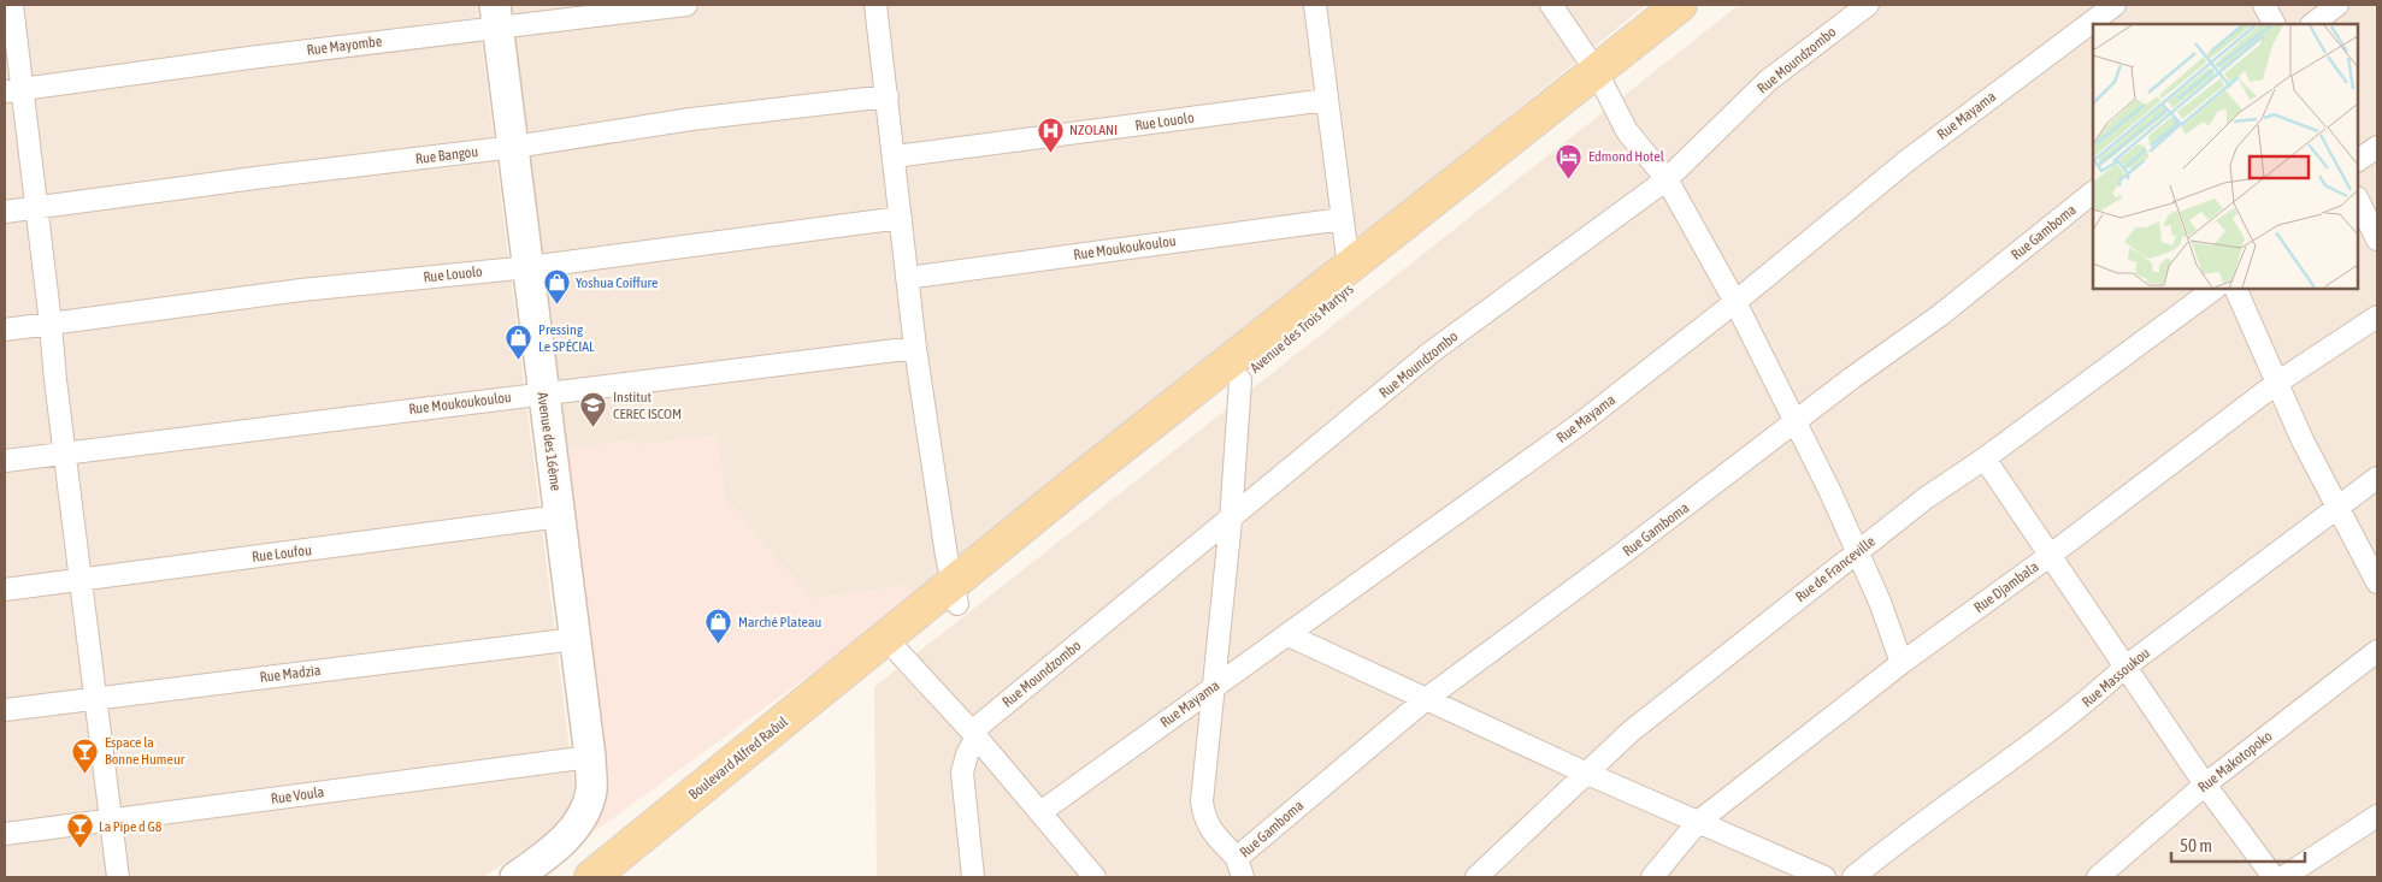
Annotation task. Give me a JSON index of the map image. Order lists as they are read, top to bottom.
{
  "streets": {
    "main road": ["Avenue des Trois Martyrs", "Avenue des 16ème", "Boulevard Alfred Raôul"],
    "street": [
      "Rue Mayombe",
      "Rue Moundzombo",
      "Rue Mayama",
      "Rue Louolo",
      "Rue Bangou",
      "Rue Gamboma",
      "Rue Moukoukoulou",
      "Rue Loufou",
      "Rue de Franceville",
      "Rue Djambala",
      "Rue Madzia",
      "Rue Massoukou",
      "Rue Makotopoko",
      "Rue Voula"
    ]
  },
  "crossings": [
    ["Rue Mayombe", "Avenue des 16ème"],
    ["Rue Louolo", "Avenue des 16ème"],
    ["Rue Bangou", "Avenue des 16ème"],
    ["Rue Moukoukoulou", "Avenue des 16ème"],
    ["Avenue des Trois Martyrs", "Boulevard Alfred Raôul"],
    ["Avenue des 16ème", "Rue Loufou"],
    ["Avenue des 16ème", "Rue Madzia"],
    ["Avenue des 16ème", "Rue Voula"]
  ],
  "places": {
    "hospital": ["NZOLANI"],
    "hotel": ["Edmond Hotel"],
    "shop": ["Yoshua Coiffure", "Pressing Le SPÉCIAL", "Marché Plateau"],
    "school or university": ["Institut CEREC ISCOM"],
    "bar": ["Espace la Bonne Humeur", "La Pipe d G8"]
  },
  "scale_bar": "50 m"
}
